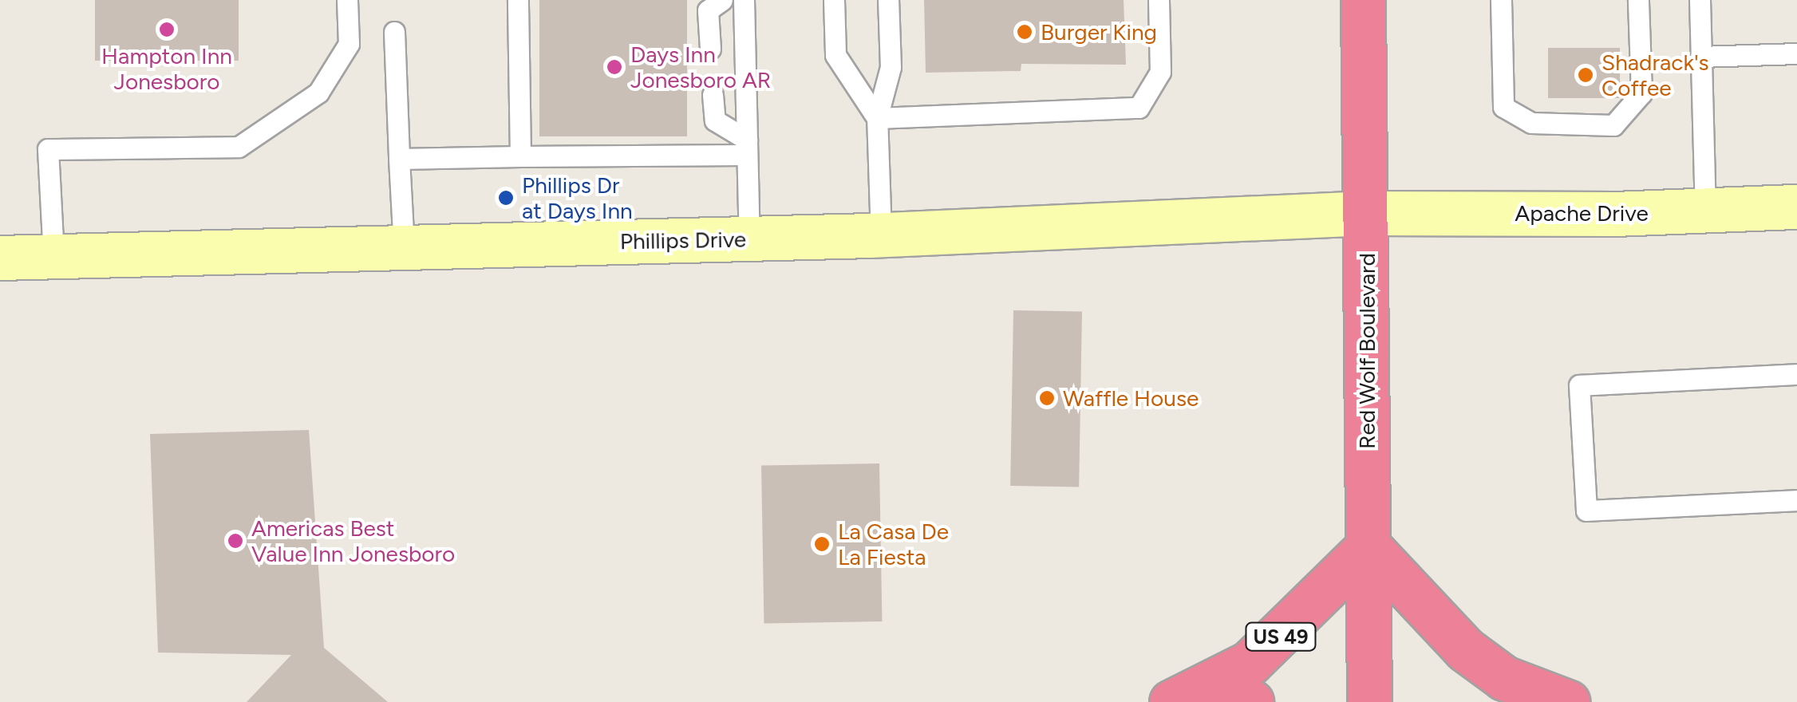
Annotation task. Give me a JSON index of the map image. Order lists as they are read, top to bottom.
{
  "streets": {
    "highway": ["Red Wolf Boulevard", "US 49"],
    "street": ["Apache Drive", "Phillips Drive"]
  },
  "crossings": [
    ["Apache Drive", "Phillips Drive"],
    ["Apache Drive", "Red Wolf Boulevard"],
    ["Phillips Drive", "Red Wolf Boulevard"],
    ["Red Wolf Boulevard", "US 49"]
  ],
  "places": [
    "Hampton Inn Jonesboro",
    "Burger King",
    "Days Inn Jonesboro AR",
    "Shadrack's Coffee",
    "Phillips Dr at Days Inn",
    "Waffle House",
    "Americas Best Value Inn Jonesboro",
    "La Casa De La Fiesta"
  ]
}
